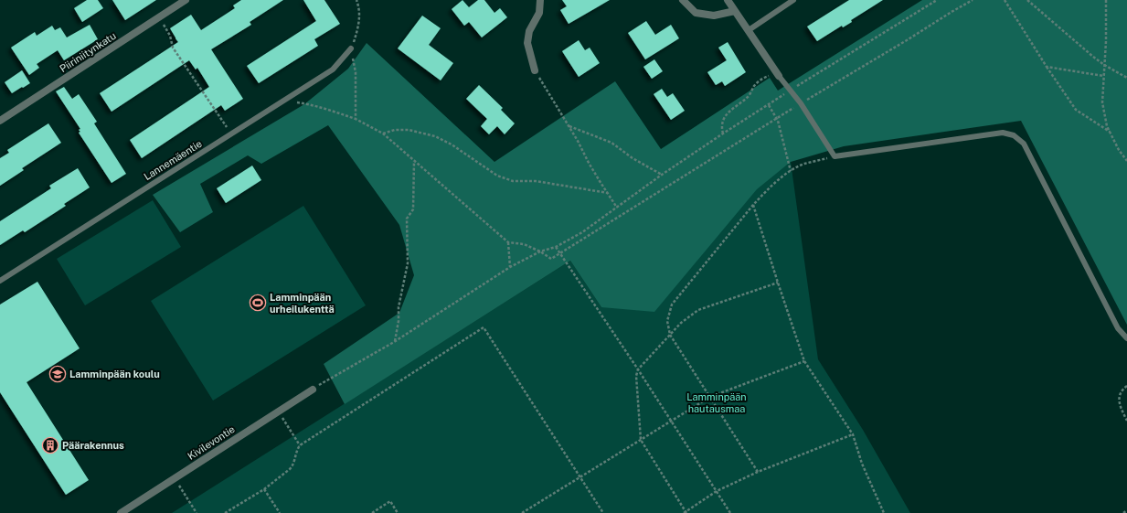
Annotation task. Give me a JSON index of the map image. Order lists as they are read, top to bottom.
{
  "streets": {
    "street": ["Piiriniitynkatu", "Kivilevontie"],
    "lane": ["Lannemäentie"]
  },
  "parks": ["Lamminpään hautausmaa"],
  "places": {
    "sports": ["Lamminpään urheilukenttä"],
    "school or university": ["Lamminpään koulu"],
    "building": ["Päärakennus"]
  }
}
